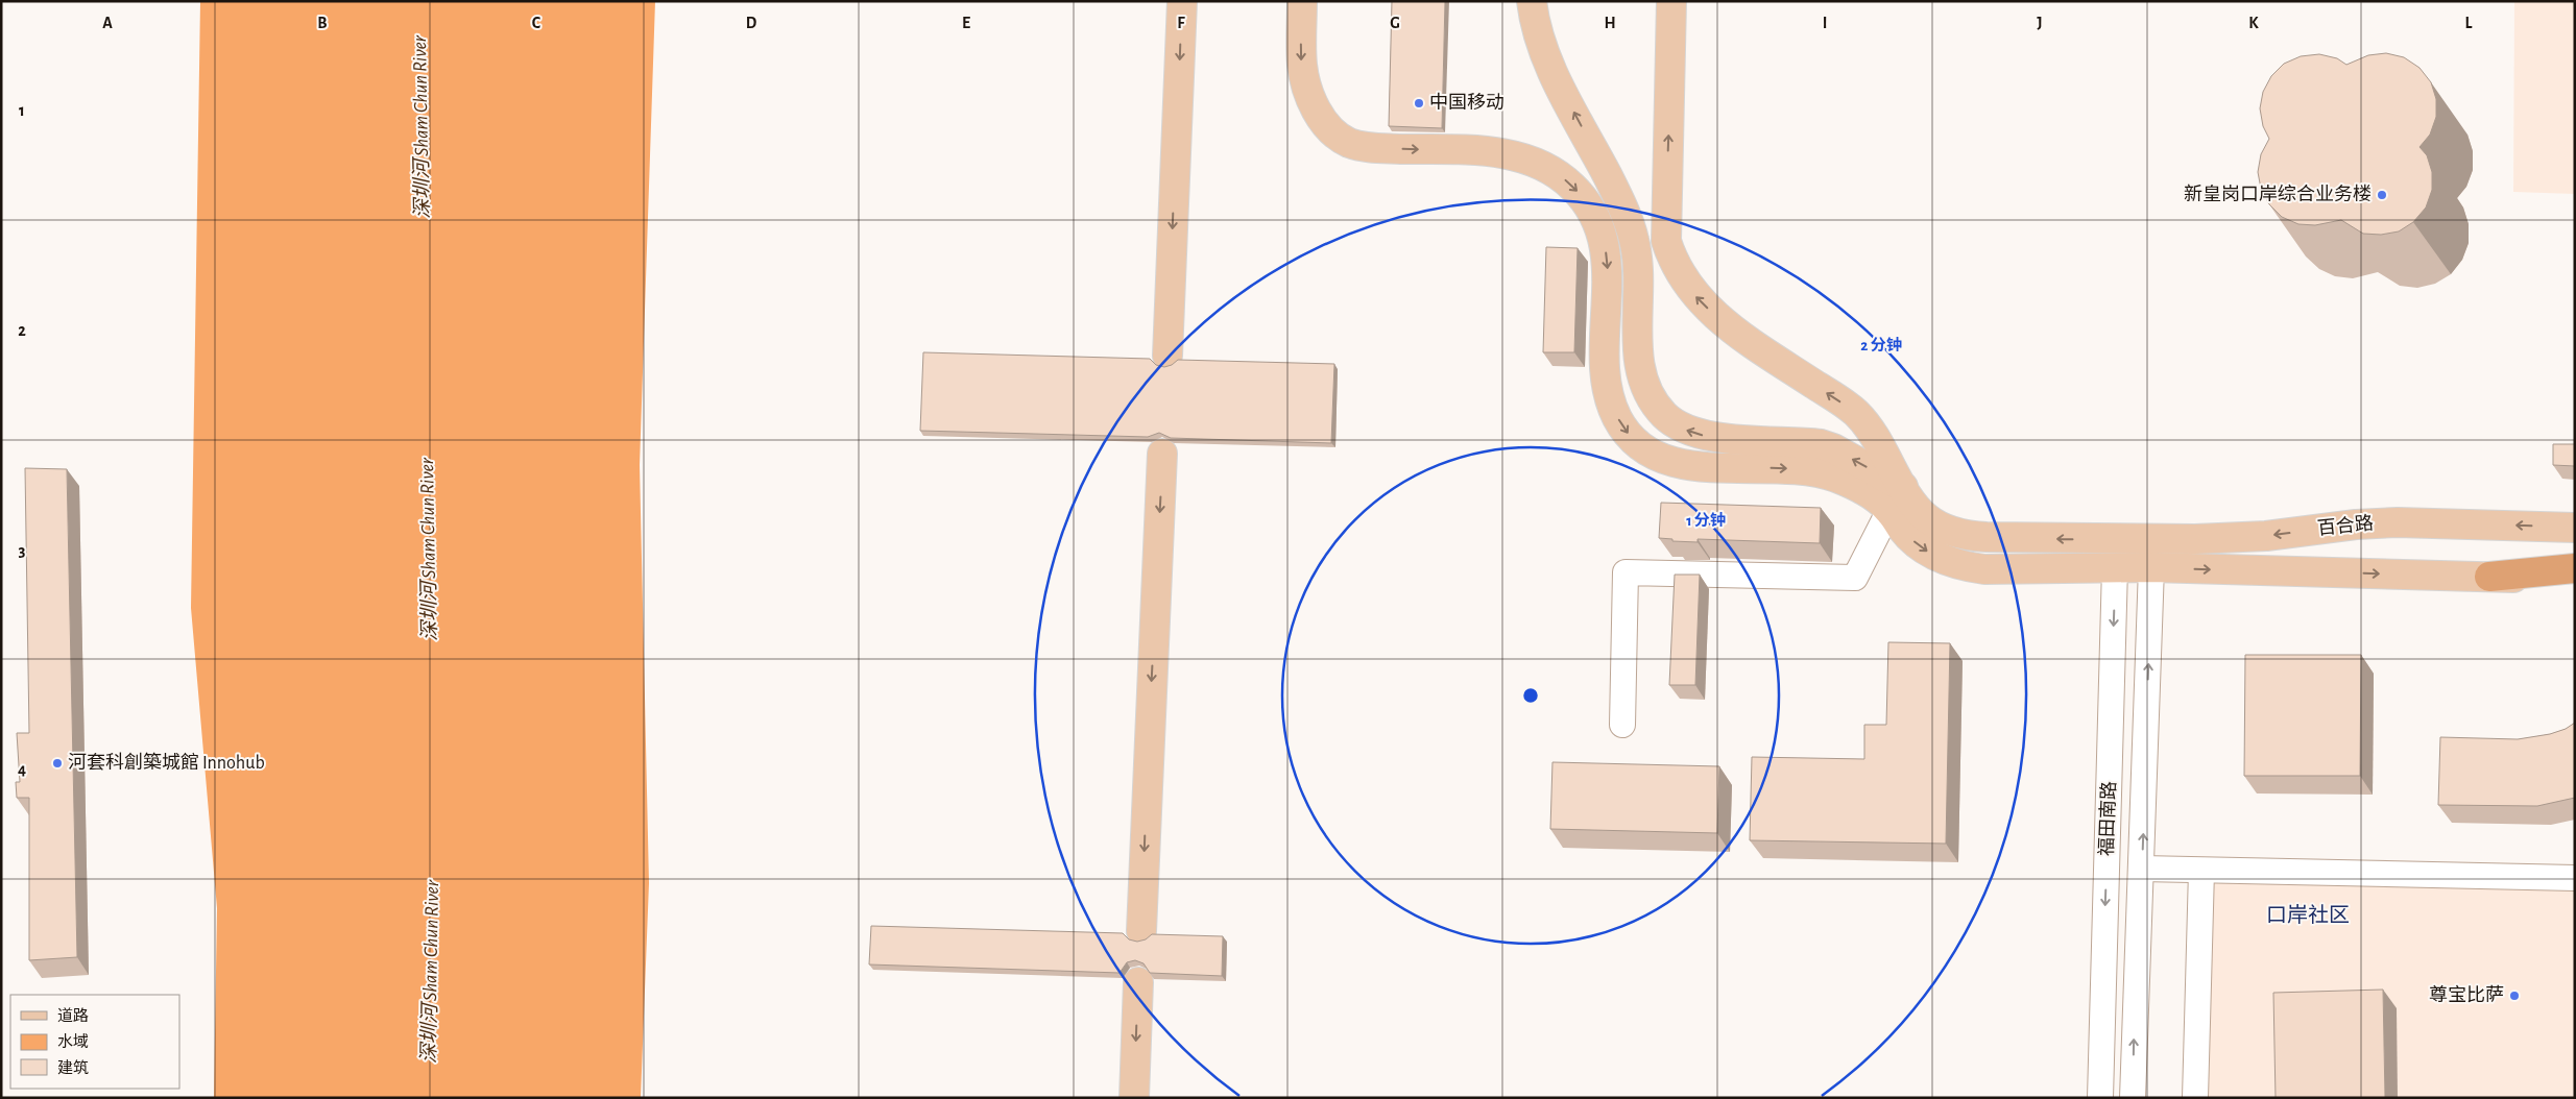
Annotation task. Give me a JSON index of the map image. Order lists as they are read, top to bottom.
{
  "streets": {
    "main road": ["百合路", "福田南路"]
  },
  "crossings": [
    ["百合路", "福田南路"]
  ],
  "districts": ["口岸社区"],
  "water": ["深圳河 Sham Chun River"],
  "places": [
    "中国移动",
    "新皇岗口岸综合业务楼",
    "河套科創築城館 Innohub",
    "尊宝比萨"
  ],
  "legend": ["道路", "水域", "建筑"],
  "grid": {
    "columns": [
      "A",
      "B",
      "C",
      "D",
      "E",
      "F",
      "G",
      "H",
      "I",
      "J",
      "K",
      "L"
    ],
    "rows": [
      "1",
      "2",
      "3",
      "4"
    ]
  },
  "rings": ["2 分钟", "1 分钟"]
}
